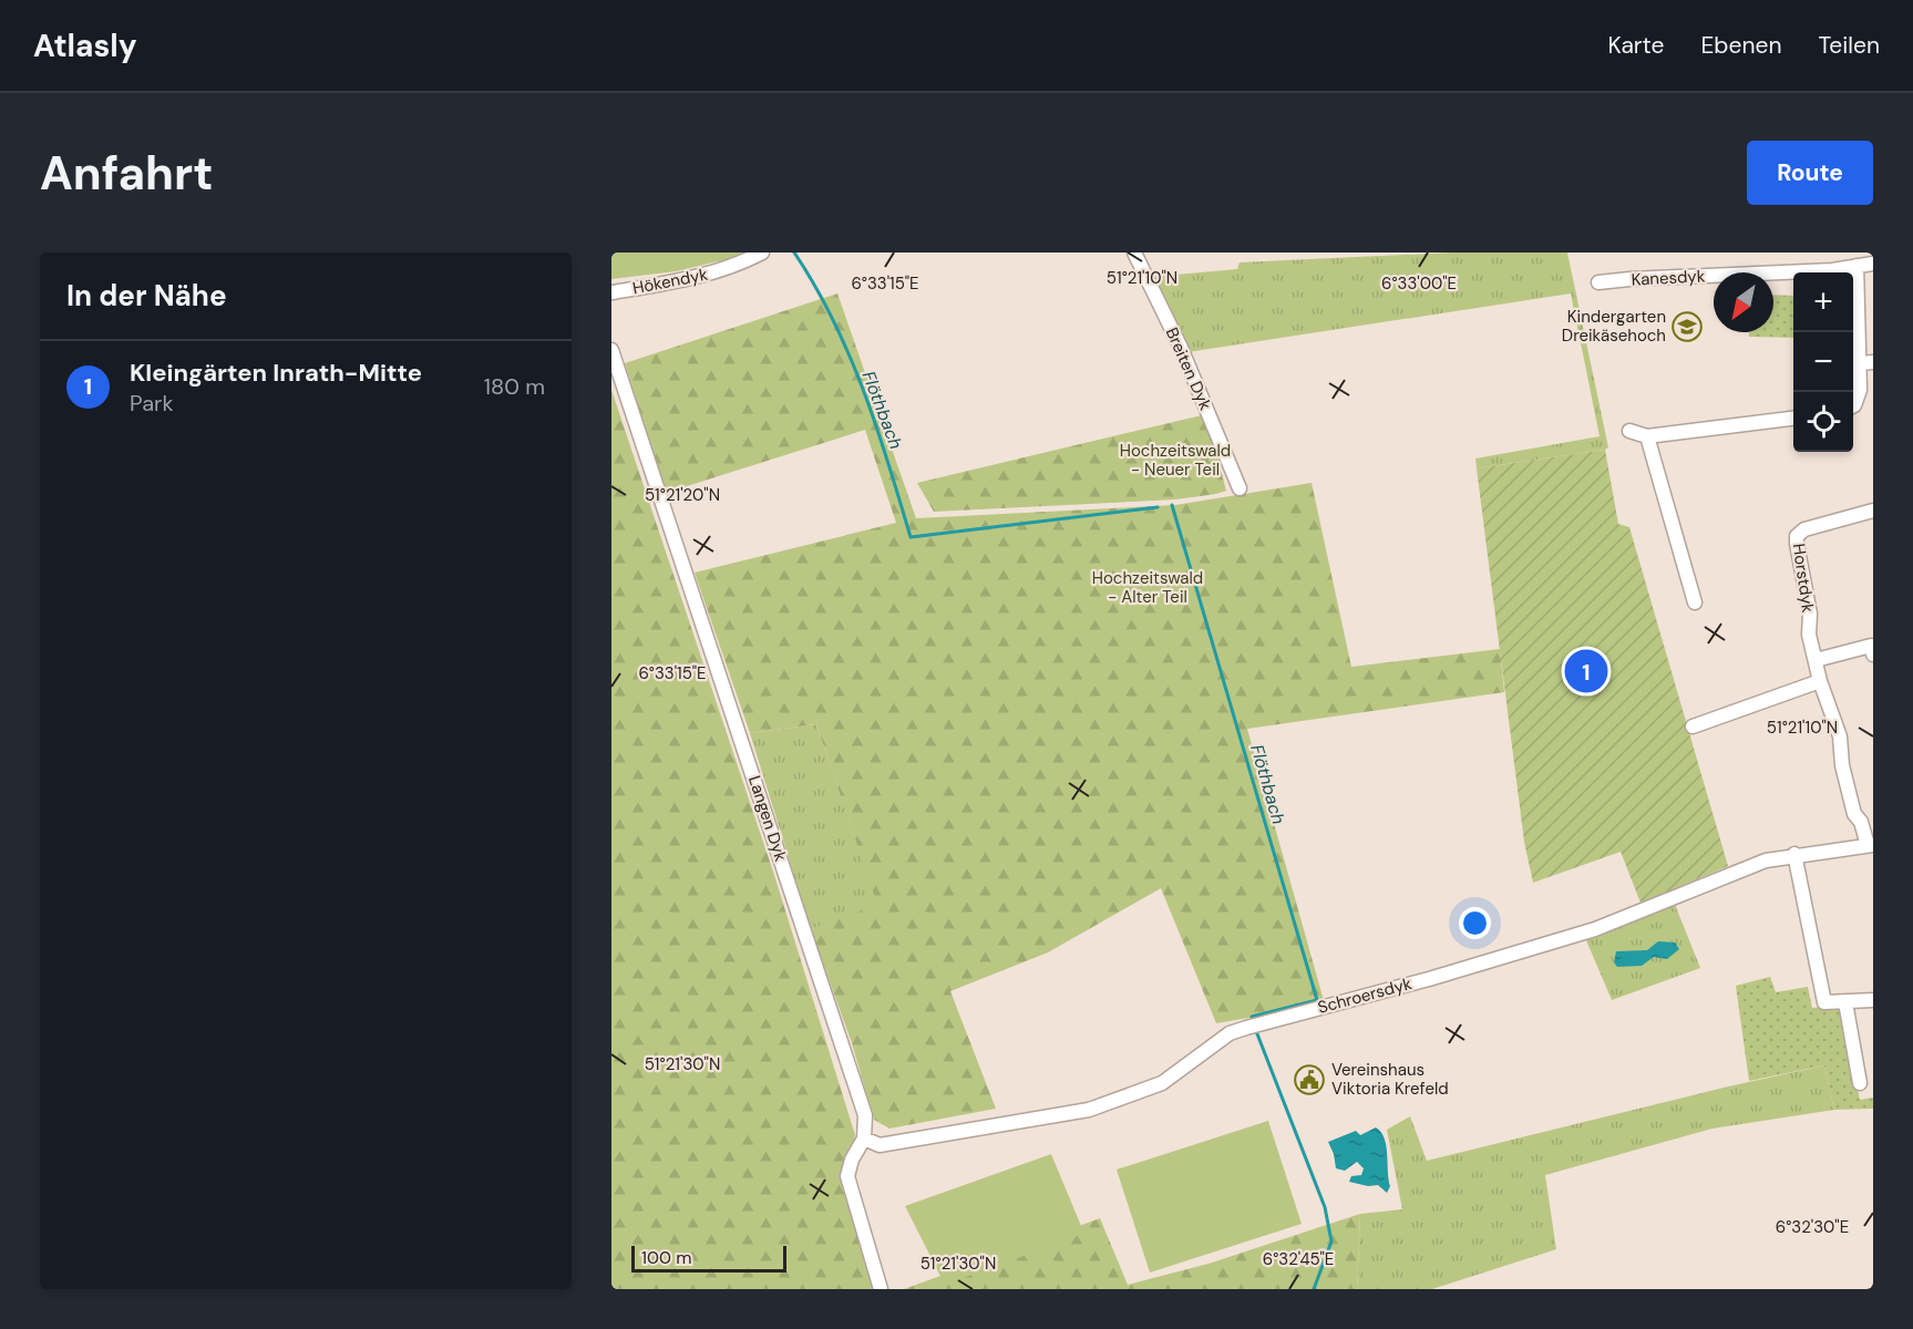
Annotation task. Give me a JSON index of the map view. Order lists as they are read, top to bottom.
{
  "streets": {
    "street": [
      "Kanesdyk",
      "Hökendyk",
      "Breiten Dyk",
      "Horstdyk",
      "Langen Dyk",
      "Schroersdyk"
    ]
  },
  "crossings": [
    ["Horstdyk", "Schroersdyk"],
    ["Langen Dyk", "Schroersdyk"]
  ],
  "water": ["Flöthbach"],
  "parks": ["Hochzeitswald - Neuer Teil", "Hochzeitswald - Alter Teil"],
  "places": {
    "school or university": ["Kindergarten Dreikäsehoch"],
    "public building": ["Vereinshaus Viktoria Krefeld"]
  },
  "scale_bar": "100 m",
  "north": "bottom left",
  "page": {
    "header": "Atlasly",
    "nav": ["Karte", "Ebenen", "Teilen"],
    "buttons": "Route",
    "title": "Anfahrt",
    "heading": "In der Nähe",
    "map_buttons": ["+", "−"],
    "list": [
      {
        "mark": "1",
        "name": "Kleingärten Inrath-Mitte",
        "note": "Park",
        "value": "180 m"
      }
    ],
    "pins": "1",
    "scale": "100 m"
  },
  "coordinates": [
    "51°21'10\"N",
    "6°33'00\"E",
    "6°33'15\"E",
    "51°21'20\"N",
    "51°21'30\"N",
    "6°32'30\"E",
    "6°32'45\"E"
  ]
}
